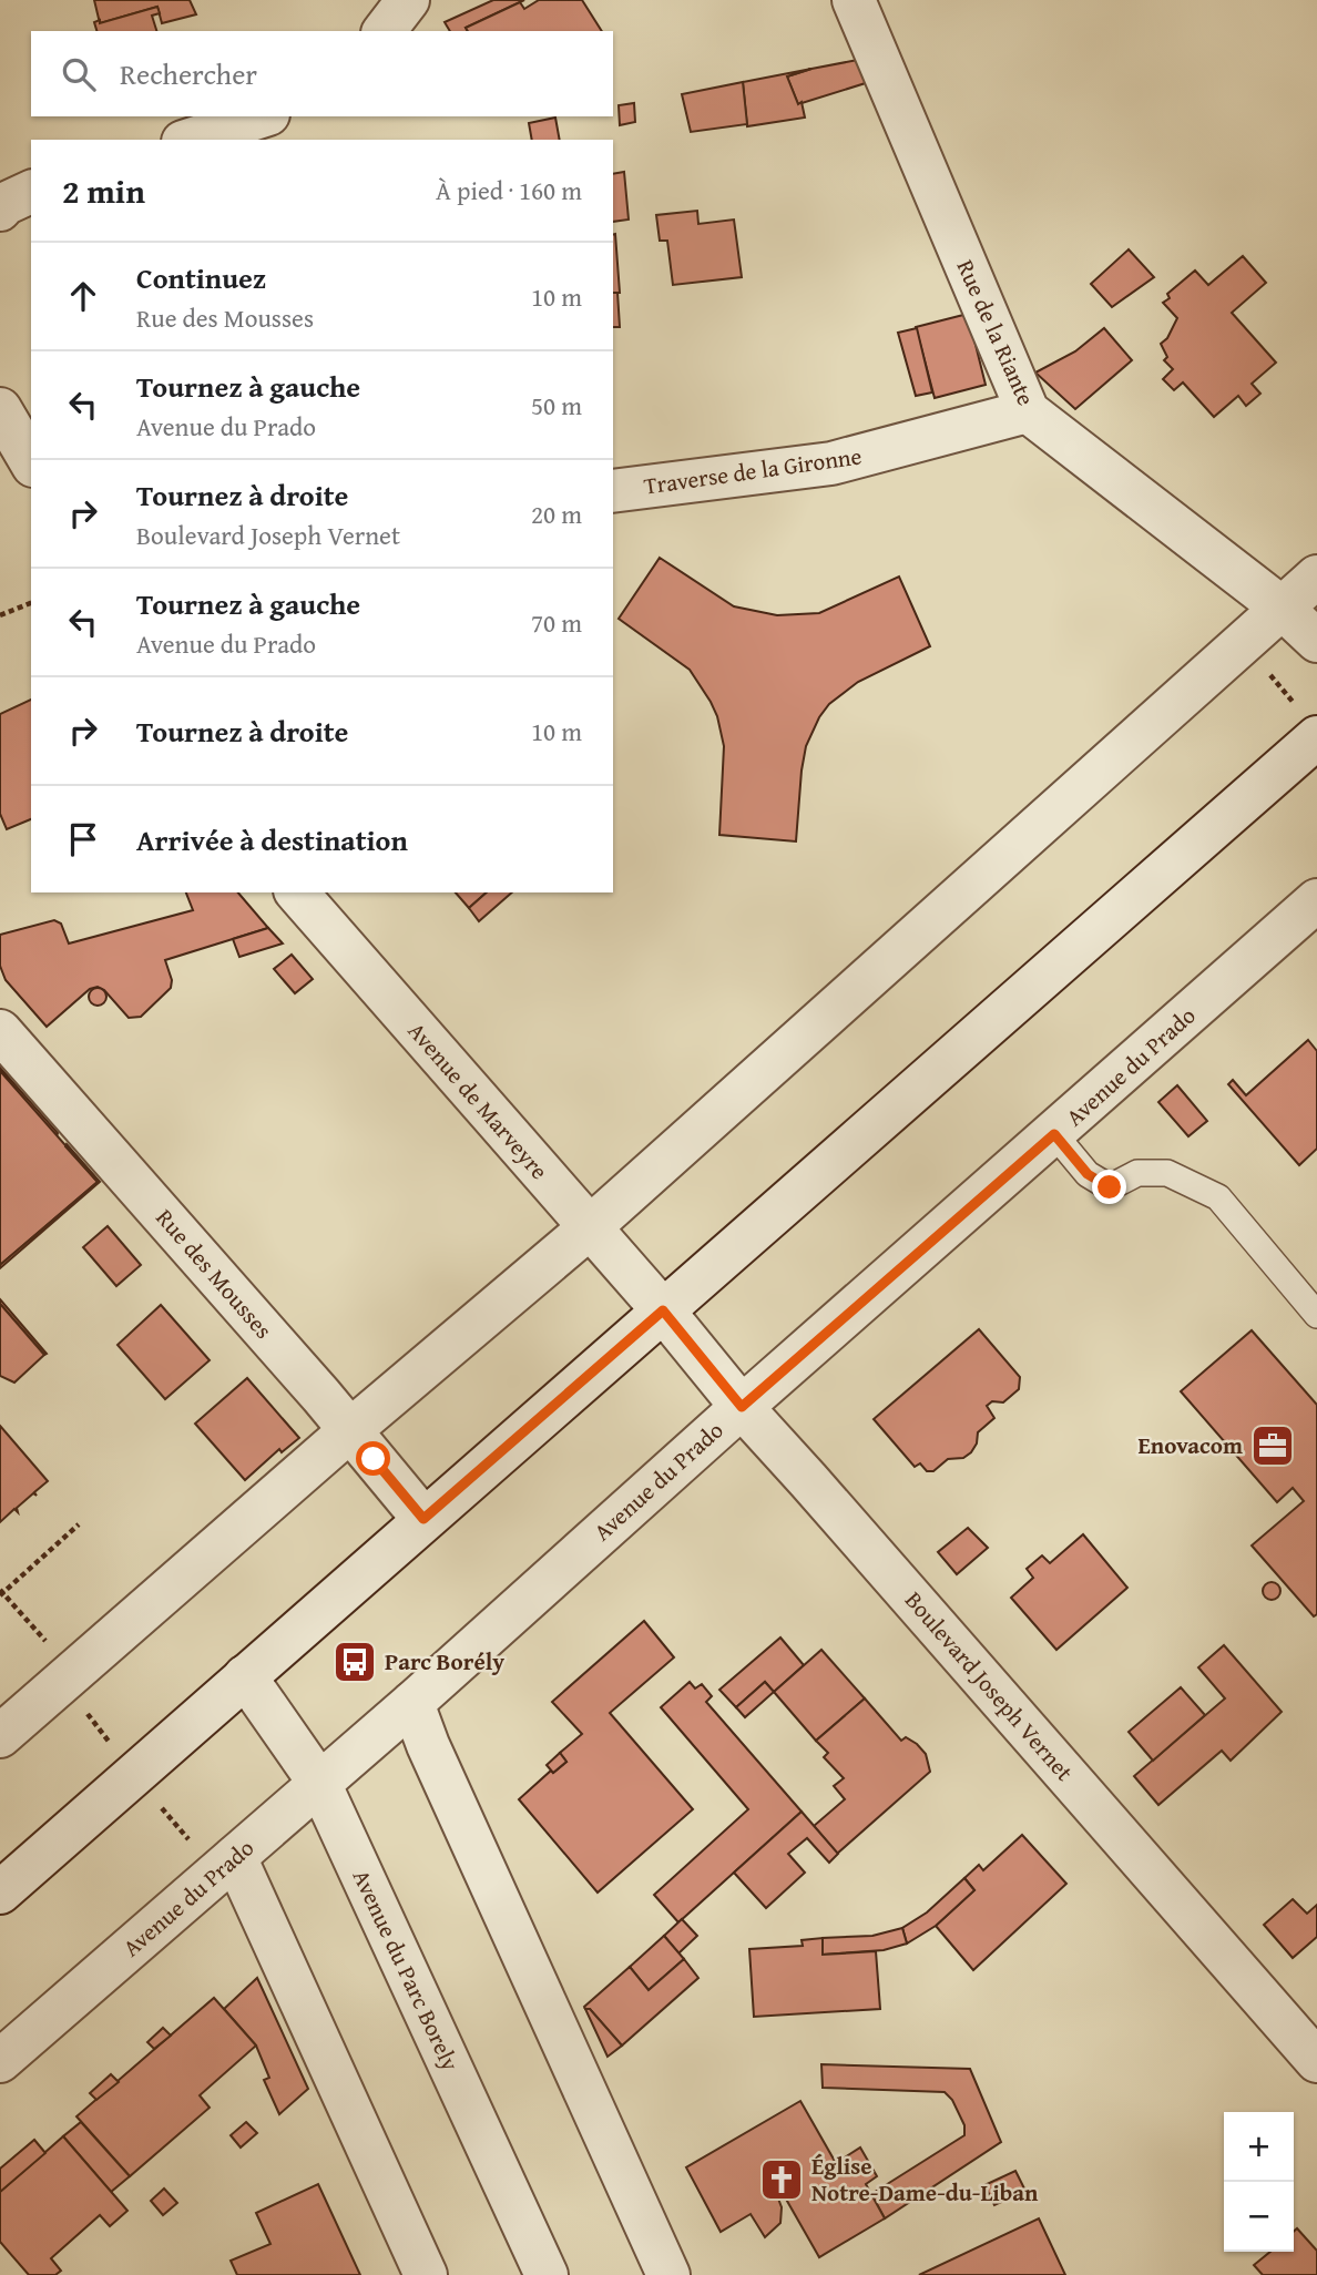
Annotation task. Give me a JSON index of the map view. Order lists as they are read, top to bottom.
{
  "streets": {
    "street": [
      "Rue de la Riante",
      "Traverse de la Gironne",
      "Avenue du Prado",
      "Avenue de Marveyre",
      "Rue des Mousses",
      "Boulevard Joseph Vernet",
      "Avenue du Parc Borely"
    ]
  },
  "crossings": [
    ["Rue de la Riante", "Traverse de la Gironne"],
    ["Avenue du Prado", "Boulevard Joseph Vernet"],
    ["Avenue du Prado", "Avenue du Parc Borely"],
    ["Avenue de Marveyre", "Boulevard Joseph Vernet"]
  ],
  "places": {
    "office": ["Enovacom"],
    "bus stop": ["Parc Borély"],
    "church": ["Église Notre-Dame-du-Liban"]
  },
  "page": {
    "search": "Rechercher",
    "heading": ["2 min", "À pied · 160 m"],
    "list": [
      ["Continuez", "Rue des Mousses", "10 m"],
      ["Tournez à gauche", "Avenue du Prado", "50 m"],
      ["Tournez à droite", "Boulevard Joseph Vernet", "20 m"],
      ["Tournez à gauche", "Avenue du Prado", "70 m"],
      ["Tournez à droite", "10 m"],
      "Arrivée à destination"
    ],
    "map_buttons": ["+", "−"]
  }
}
